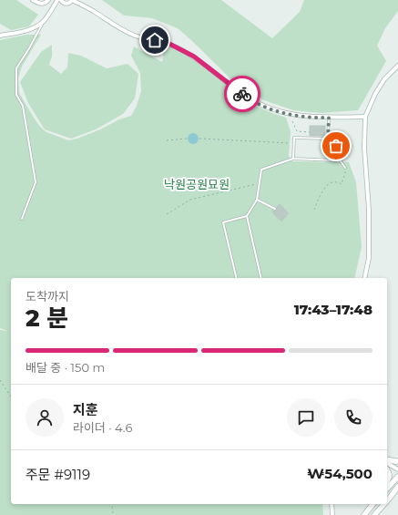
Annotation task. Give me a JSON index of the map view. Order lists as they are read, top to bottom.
{
  "parks": ["낙원공원묘원"],
  "page": {
    "heading": ["2 분", "도착까지", "17:43–17:48"],
    "panel": [
      "지훈",
      "라이더 · 4.6",
      "주문 #9119",
      "₩54,500"
    ],
    "bar": "배달 중 · 150 m"
  }
}
